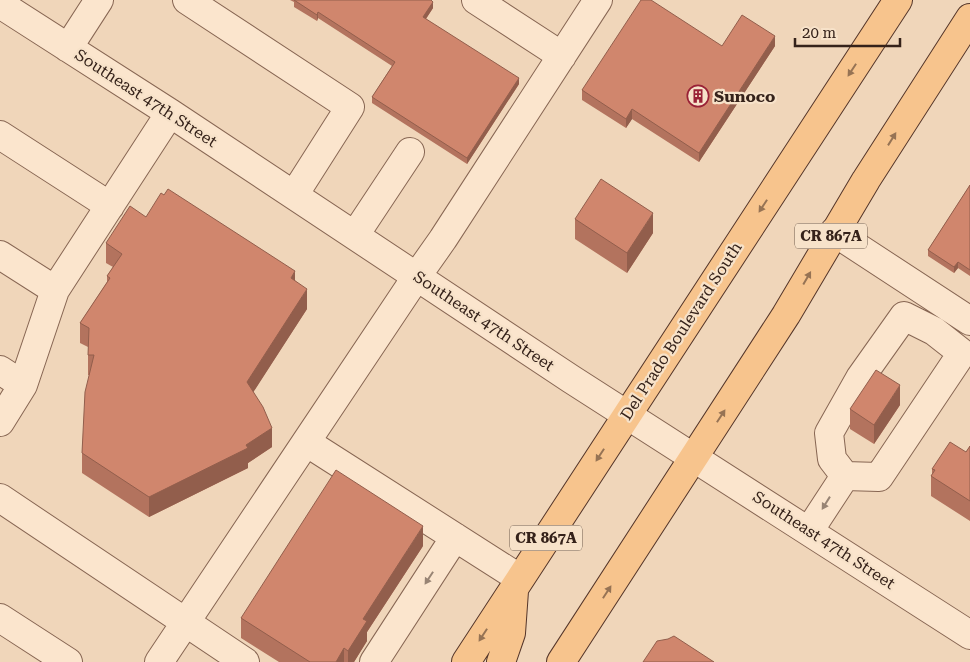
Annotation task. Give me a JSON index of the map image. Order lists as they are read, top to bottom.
{
  "streets": {
    "main road": ["CR 867A", "Del Prado Boulevard South"],
    "street": ["Southeast 47th Street"]
  },
  "crossings": [
    ["Southeast 47th Street", "CR 867A"],
    ["Southeast 47th Street", "Del Prado Boulevard South"]
  ],
  "places": {
    "building": ["Sunoco"]
  },
  "scale_bar": "20 m"
}
